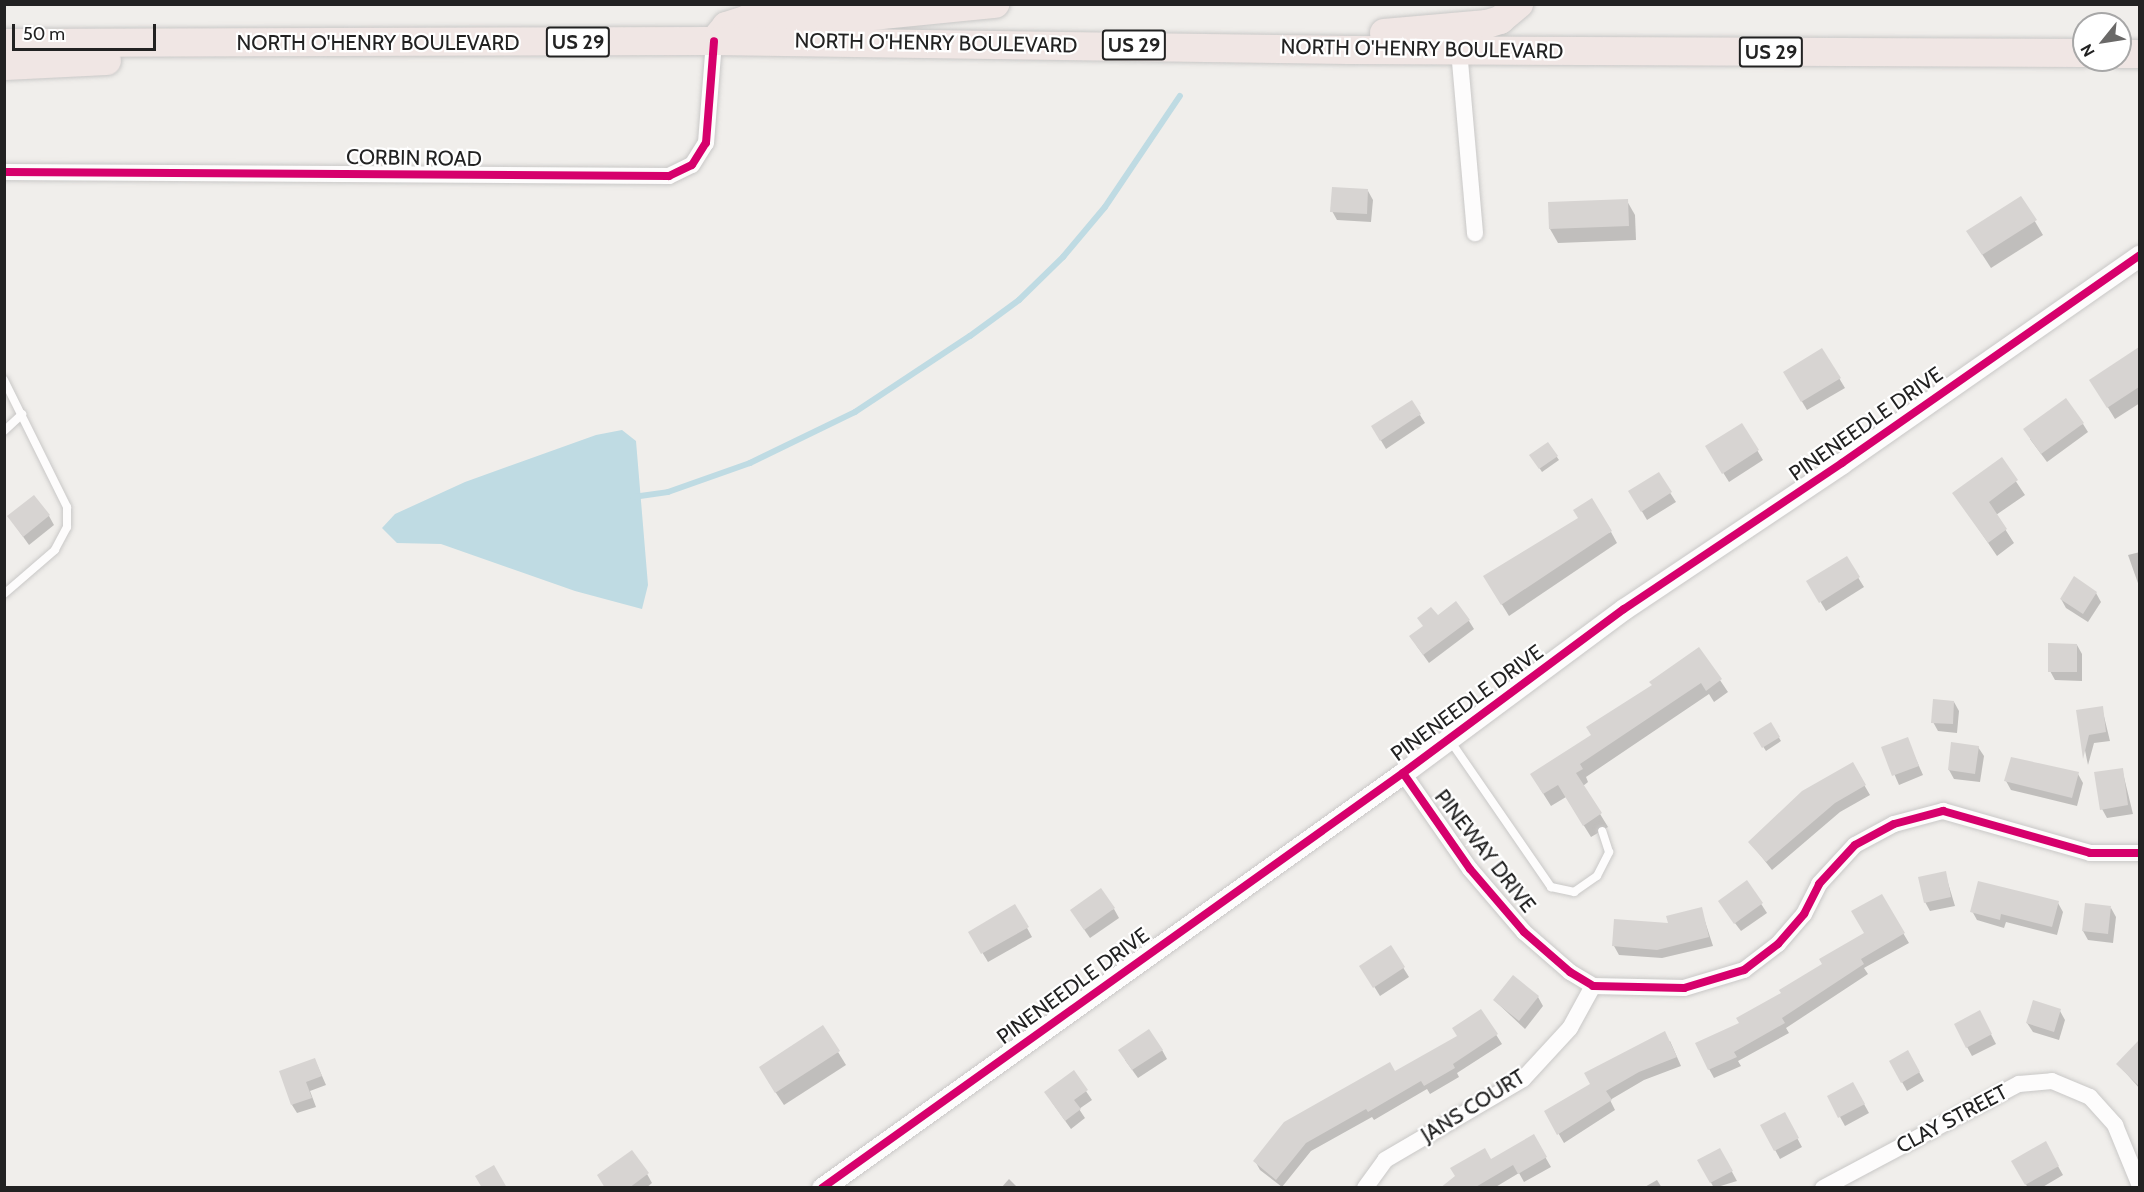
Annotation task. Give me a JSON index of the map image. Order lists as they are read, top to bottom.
{
  "streets": {
    "highway": ["US 29", "NORTH O'HENRY BOULEVARD"],
    "street": [
      "CORBIN ROAD",
      "PINENEEDLE DRIVE",
      "PINEWAY DRIVE",
      "JANS COURT",
      "CLAY STREET"
    ]
  },
  "crossings": [
    ["NORTH O'HENRY BOULEVARD", "CORBIN ROAD"],
    ["PINENEEDLE DRIVE", "PINEWAY DRIVE"],
    ["PINEWAY DRIVE", "JANS COURT"]
  ],
  "scale_bar": "50 m",
  "north": "bottom left"
}
